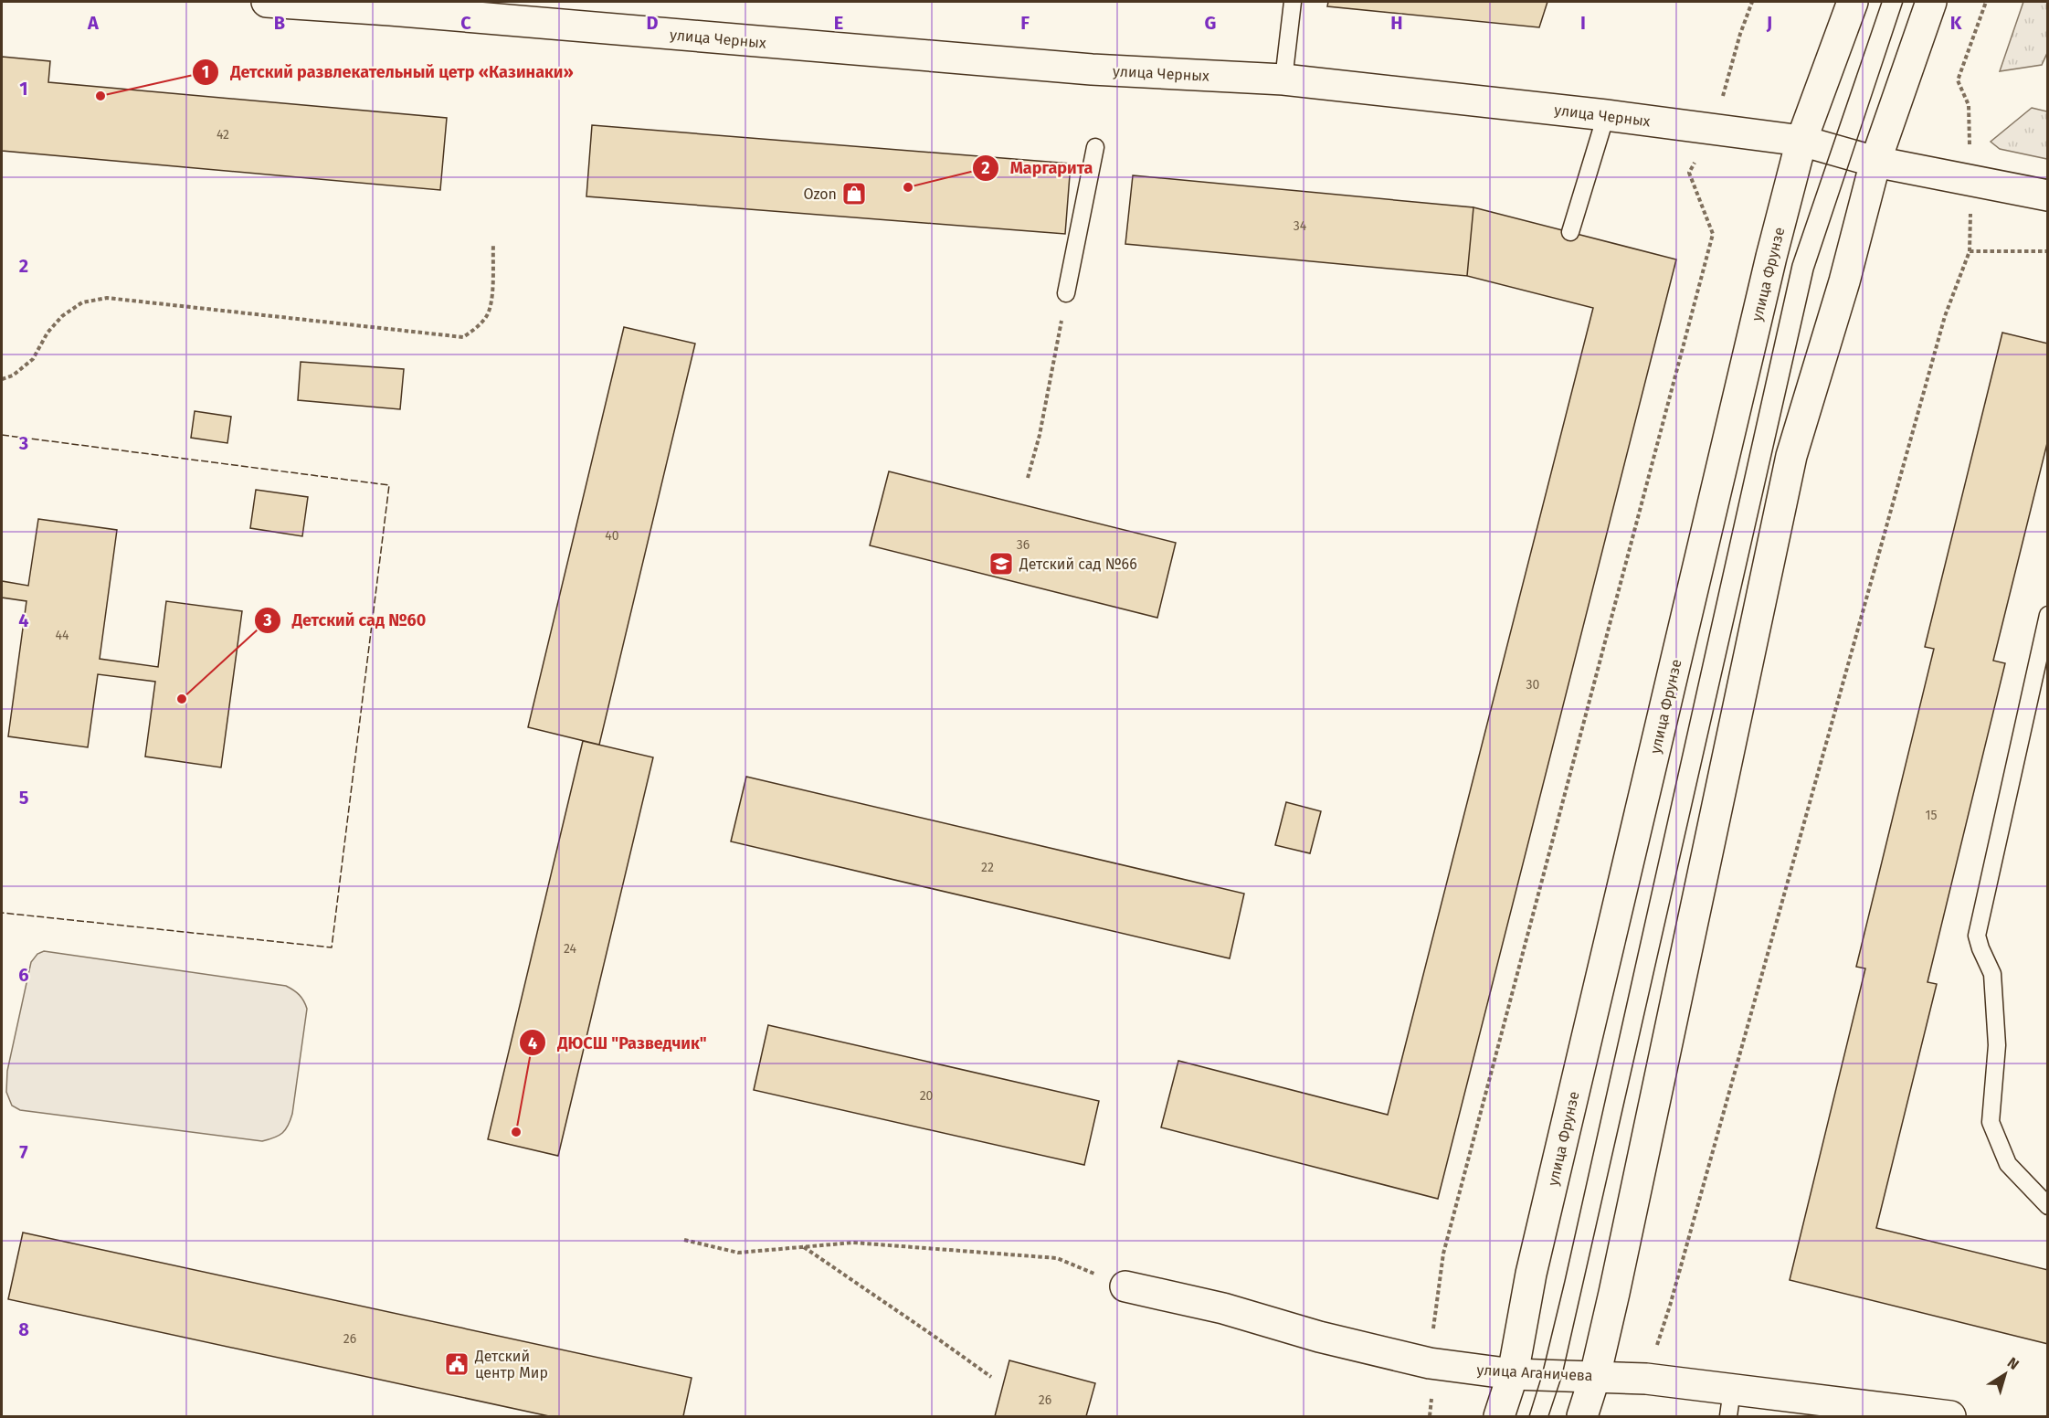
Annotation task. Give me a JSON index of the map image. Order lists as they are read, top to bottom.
{
  "streets": {
    "main road": ["улица Черных", "улица Фрунзе", "улица Аганичева"]
  },
  "crossings": [
    ["улица Черных", "улица Фрунзе"],
    ["улица Фрунзе", "улица Аганичева"]
  ],
  "places": {
    "other": [
      "Детский развлекательный цетр «Казинаки»",
      "Маргарита",
      "Детский сад №60",
      "ДЮСШ \"Разведчик\""
    ],
    "shop": ["Ozon"],
    "school or university": ["Детский сад №66"],
    "public building": ["Детский центр Мир"]
  },
  "house_numbers": [
    "42",
    "34",
    "40",
    "36",
    "44",
    "30",
    "15",
    "22",
    "24",
    "20",
    "26",
    "26"
  ],
  "north": "top right",
  "grid": {
    "columns": [
      "A",
      "B",
      "C",
      "D",
      "E",
      "F",
      "G",
      "H",
      "I",
      "J",
      "K"
    ],
    "rows": [
      "1",
      "2",
      "3",
      "4",
      "5",
      "6",
      "7",
      "8"
    ]
  }
}
